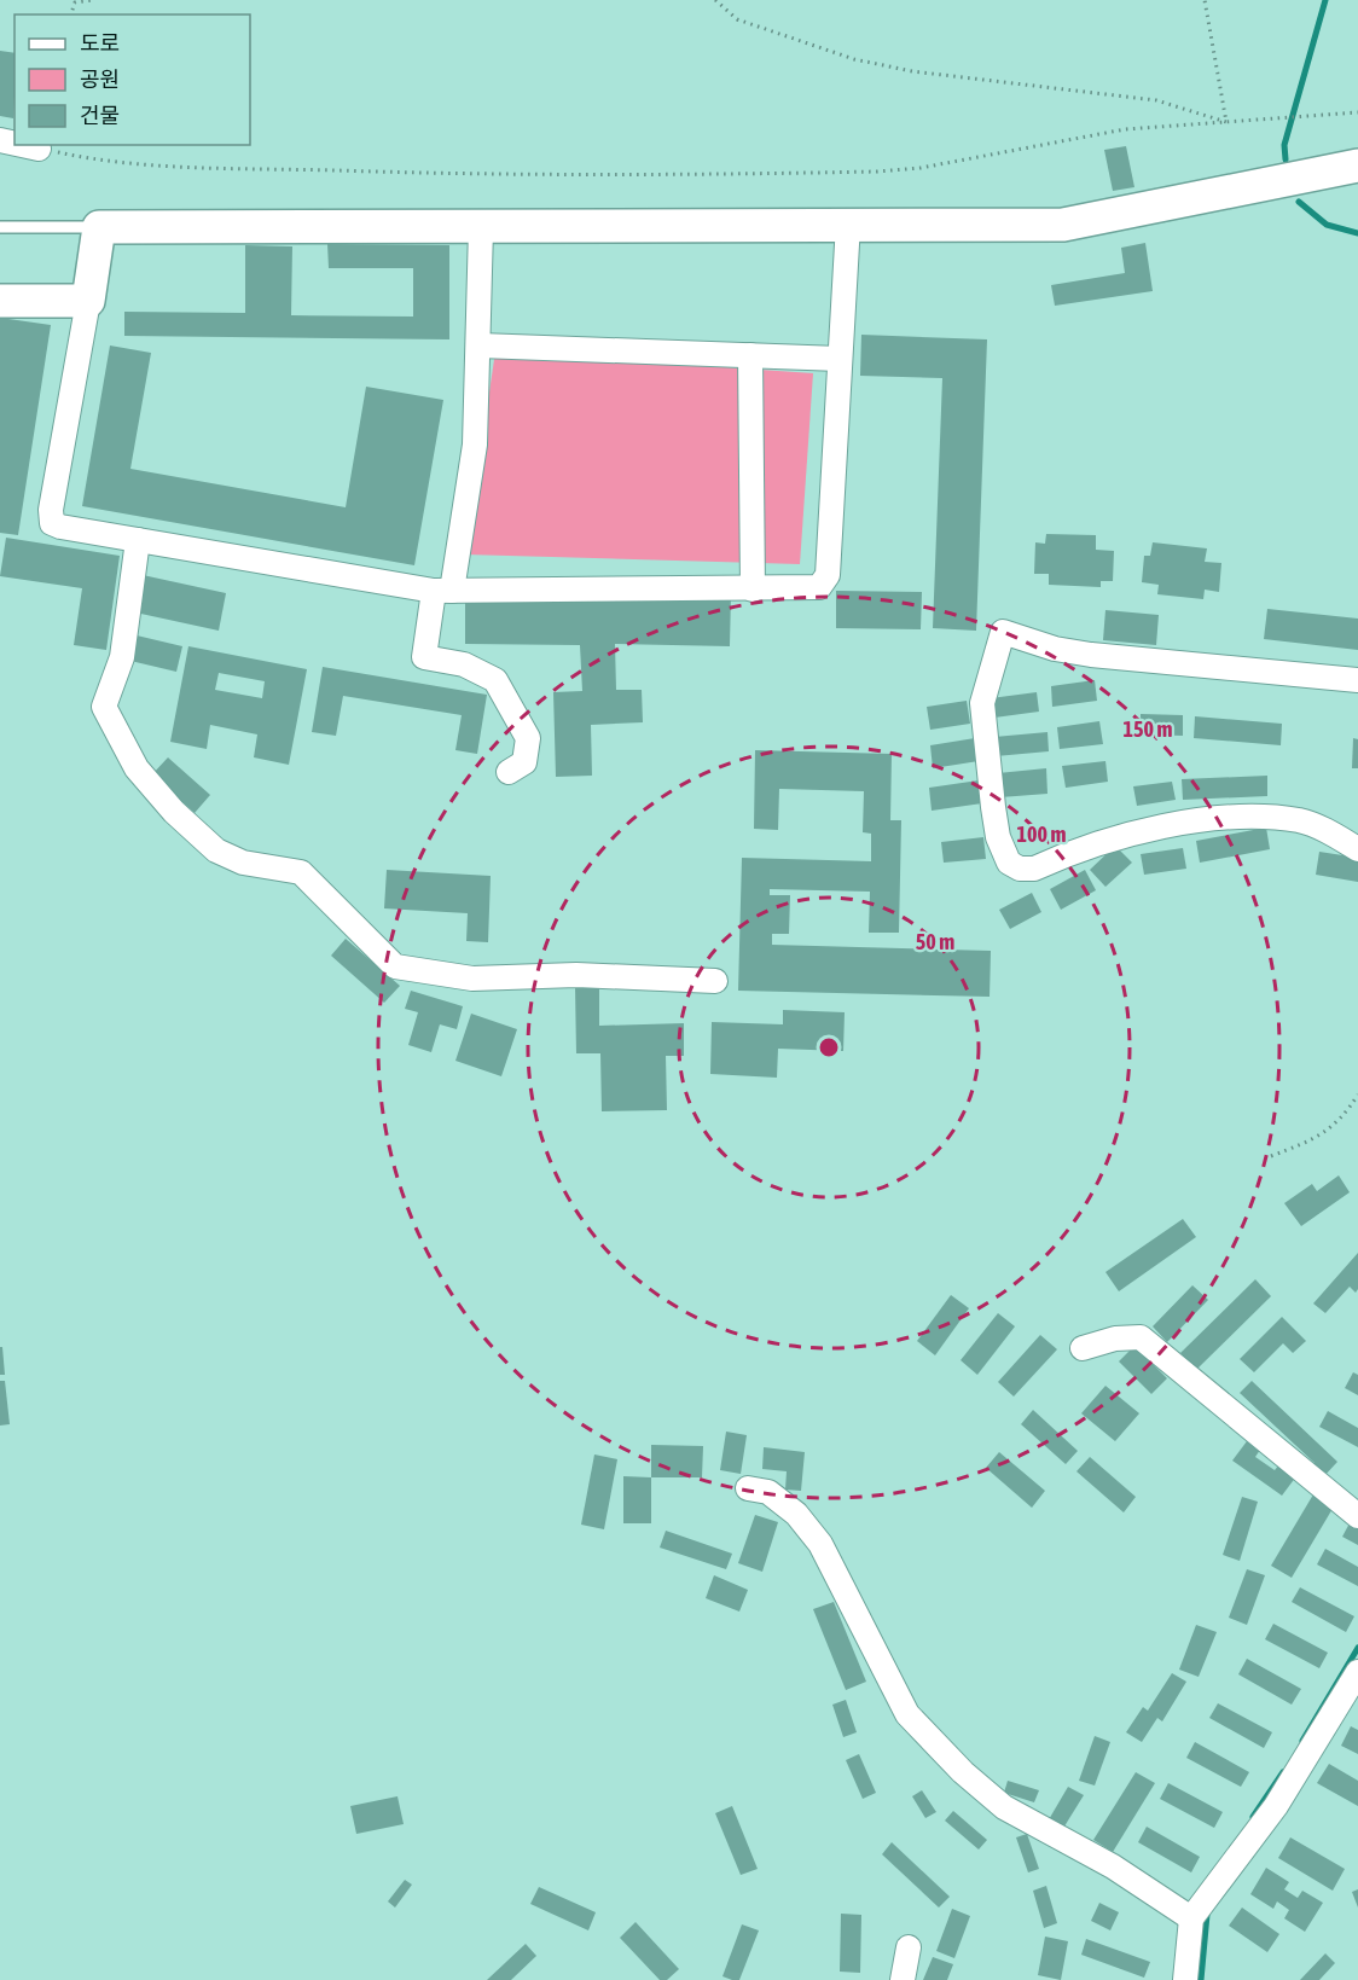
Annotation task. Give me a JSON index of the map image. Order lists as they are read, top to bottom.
{
  "legend": ["도로", "공원", "건물"],
  "rings": ["150 m", "100 m", "50 m"]
}
